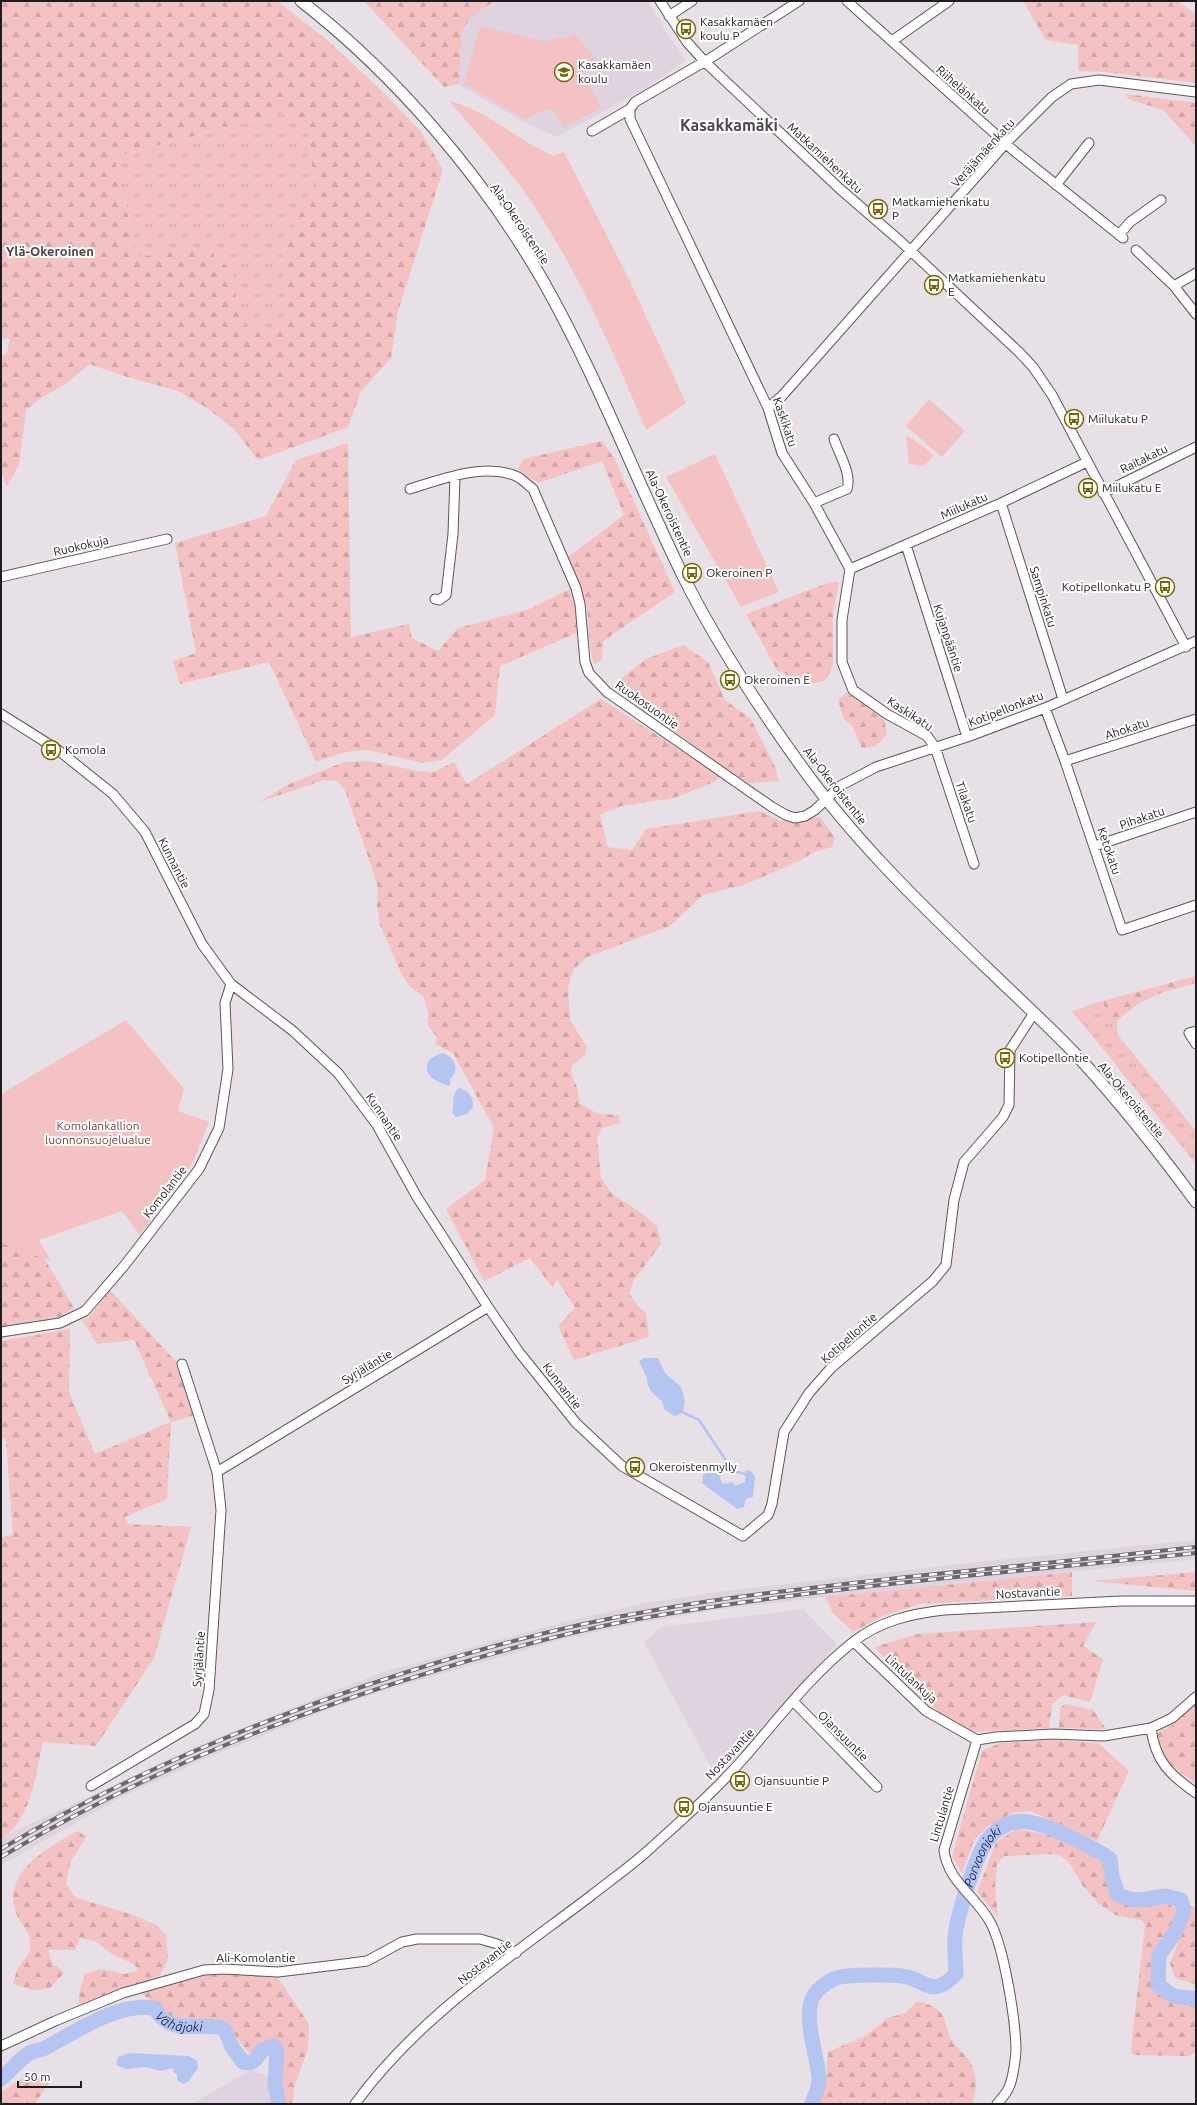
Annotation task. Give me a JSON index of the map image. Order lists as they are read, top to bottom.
{
  "streets": {
    "main road": ["Ala-Okeroistentie"],
    "street": [
      "Riihelänkatu",
      "Veräjämäenkatu",
      "Matkamiehenkatu",
      "Kaskikatu",
      "Raitakatu",
      "Miilukatu",
      "Ruokokuja",
      "Sampinkatu",
      "Kujanpääntie",
      "Ruokosuontie",
      "Kotipellonkatu",
      "Ahokatu",
      "Tilakatu",
      "Pihakatu",
      "Ketokatu",
      "Kunnantie",
      "Komolantie",
      "Kotipellontie",
      "Syrjäläntie",
      "Nostavantie",
      "Lintulankuja",
      "Ojansuuntie",
      "Lintulantie",
      "Ali-Komolantie"
    ]
  },
  "crossings": [
    ["Riihelänkatu", "Veräjämäenkatu"],
    ["Veräjämäenkatu", "Matkamiehenkatu"],
    ["Veräjämäenkatu", "Kaskikatu"],
    ["Matkamiehenkatu", "Raitakatu"],
    ["Matkamiehenkatu", "Miilukatu"],
    ["Matkamiehenkatu", "Kotipellonkatu"],
    ["Ala-Okeroistentie", "Ruokosuontie"],
    ["Ala-Okeroistentie", "Kotipellonkatu"],
    ["Ala-Okeroistentie", "Kotipellontie"],
    ["Kaskikatu", "Miilukatu"],
    ["Kaskikatu", "Kotipellonkatu"],
    ["Kaskikatu", "Tilakatu"],
    ["Miilukatu", "Sampinkatu"],
    ["Miilukatu", "Kujanpääntie"],
    ["Sampinkatu", "Kotipellonkatu"],
    ["Kujanpääntie", "Kotipellonkatu"],
    ["Ruokosuontie", "Kotipellonkatu"],
    ["Kotipellonkatu", "Tilakatu"],
    ["Kotipellonkatu", "Ketokatu"],
    ["Ahokatu", "Ketokatu"],
    ["Pihakatu", "Ketokatu"],
    ["Kunnantie", "Komolantie"],
    ["Kunnantie", "Kotipellontie"],
    ["Kunnantie", "Syrjäläntie"],
    ["Nostavantie", "Lintulankuja"],
    ["Nostavantie", "Ojansuuntie"],
    ["Nostavantie", "Ali-Komolantie"],
    ["Lintulankuja", "Lintulantie"]
  ],
  "districts": ["Kasakkamäki", "Ylä-Okeroinen"],
  "water": ["Porvoonjoki", "Vähäjoki"],
  "parks": ["Komolankallion luonnonsuojelualue"],
  "places": {
    "bus stop": [
      "Kasakkamäen koulu P",
      "Matkamiehenkatu P",
      "Matkamiehenkatu E",
      "Miilukatu P",
      "Miilukatu E",
      "Okeroinen P",
      "Kotipellonkatu P",
      "Okeroinen E",
      "Komola",
      "Kotipellontie",
      "Okeroistenmylly",
      "Ojansuuntie P",
      "Ojansuuntie E"
    ],
    "school or university": ["Kasakkamäen koulu"]
  },
  "scale_bar": "50 m"
}
